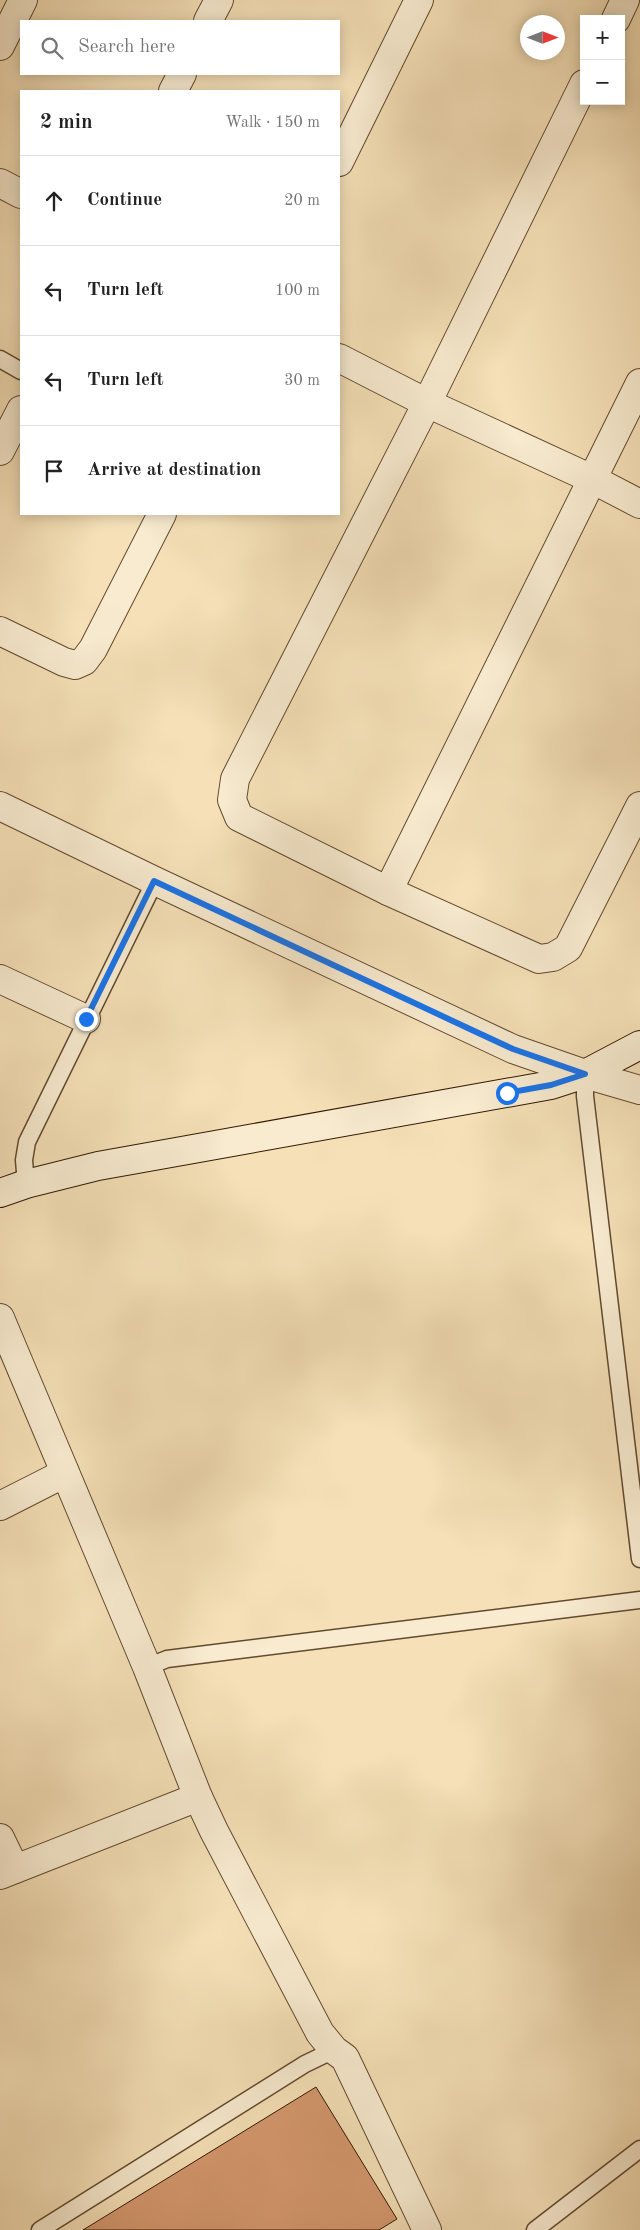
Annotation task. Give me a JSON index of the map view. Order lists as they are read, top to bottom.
{
  "north": "right",
  "page": {
    "map_buttons": ["+", "−"],
    "search": "Search here",
    "heading": ["2 min", "Walk · 150 m"],
    "list": [
      ["Continue", "20 m"],
      ["Turn left", "100 m"],
      ["Turn left", "30 m"],
      "Arrive at destination"
    ]
  }
}
